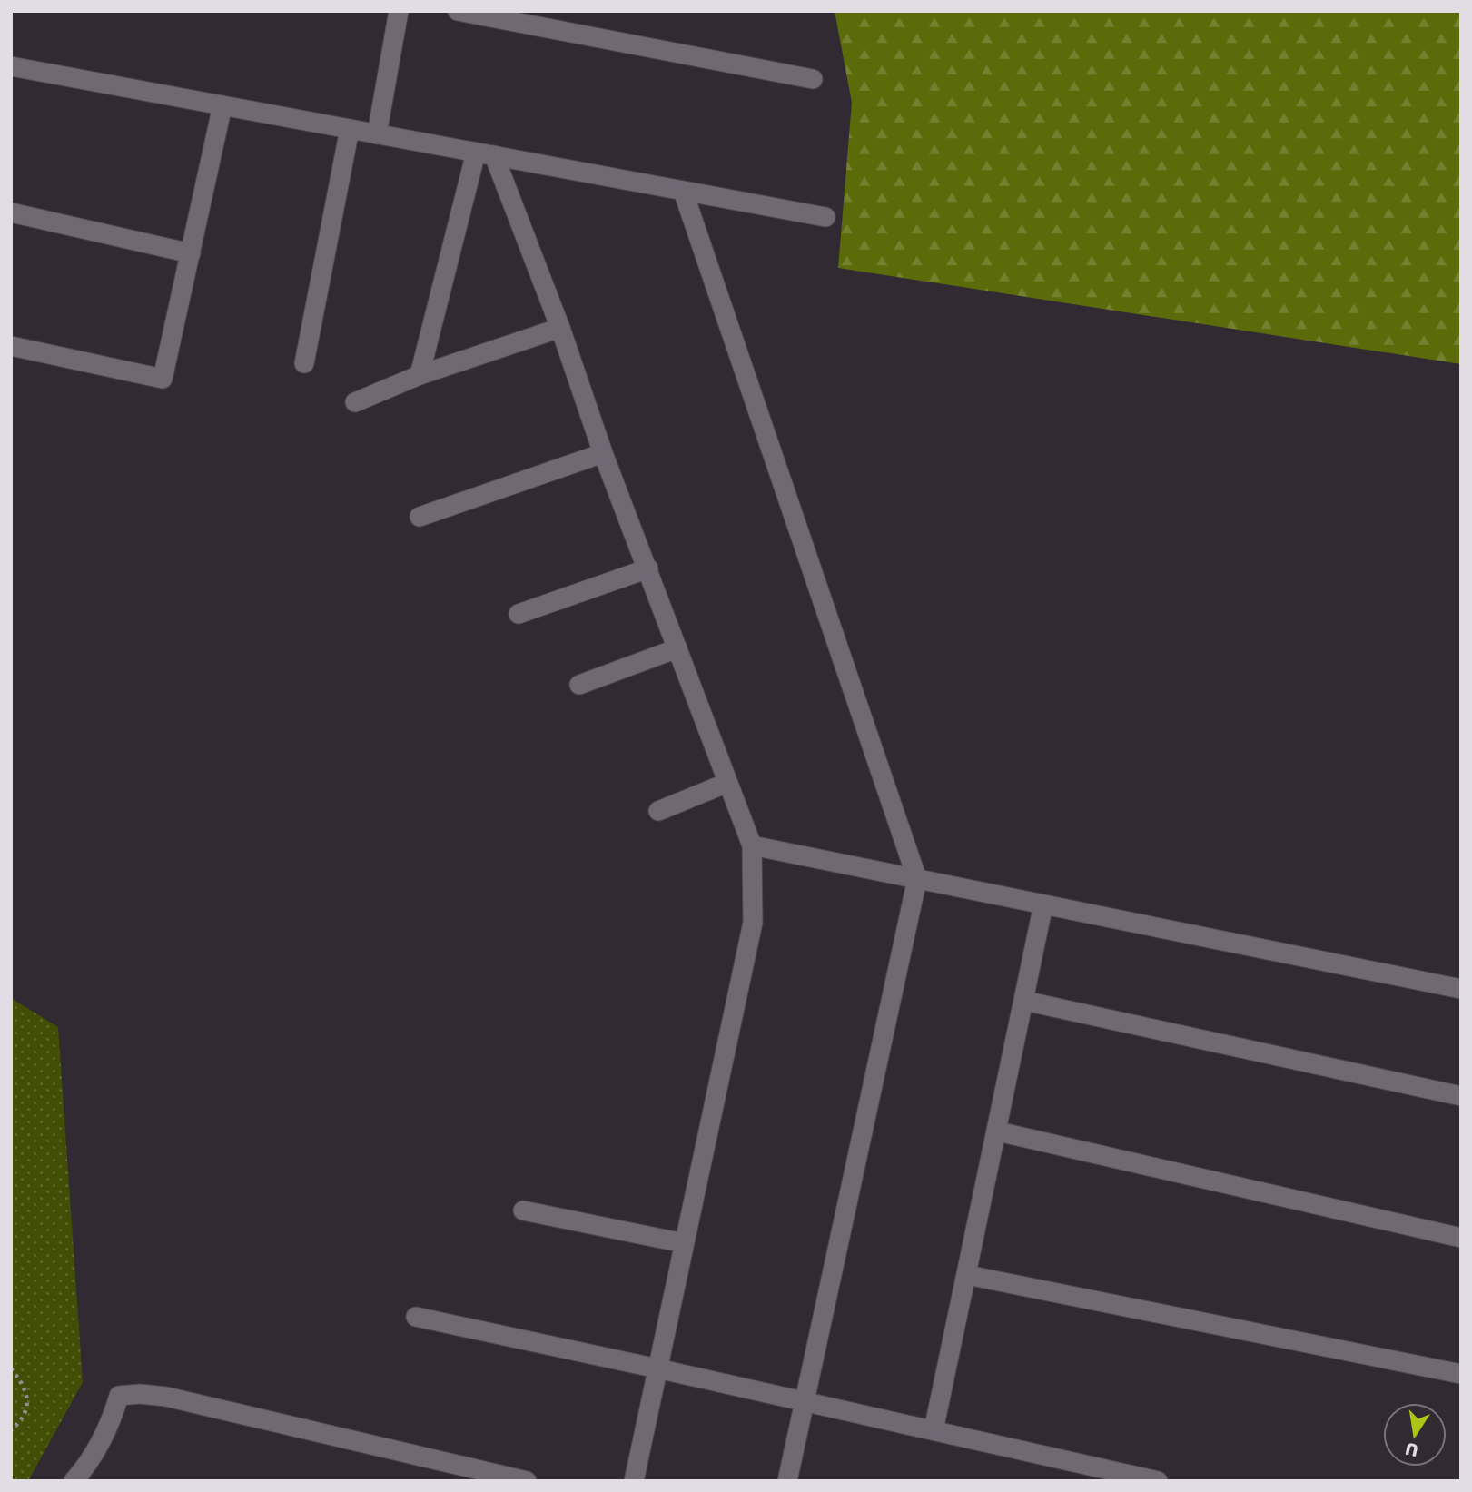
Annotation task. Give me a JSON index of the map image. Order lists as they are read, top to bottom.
{
  "north": "bottom"
}
